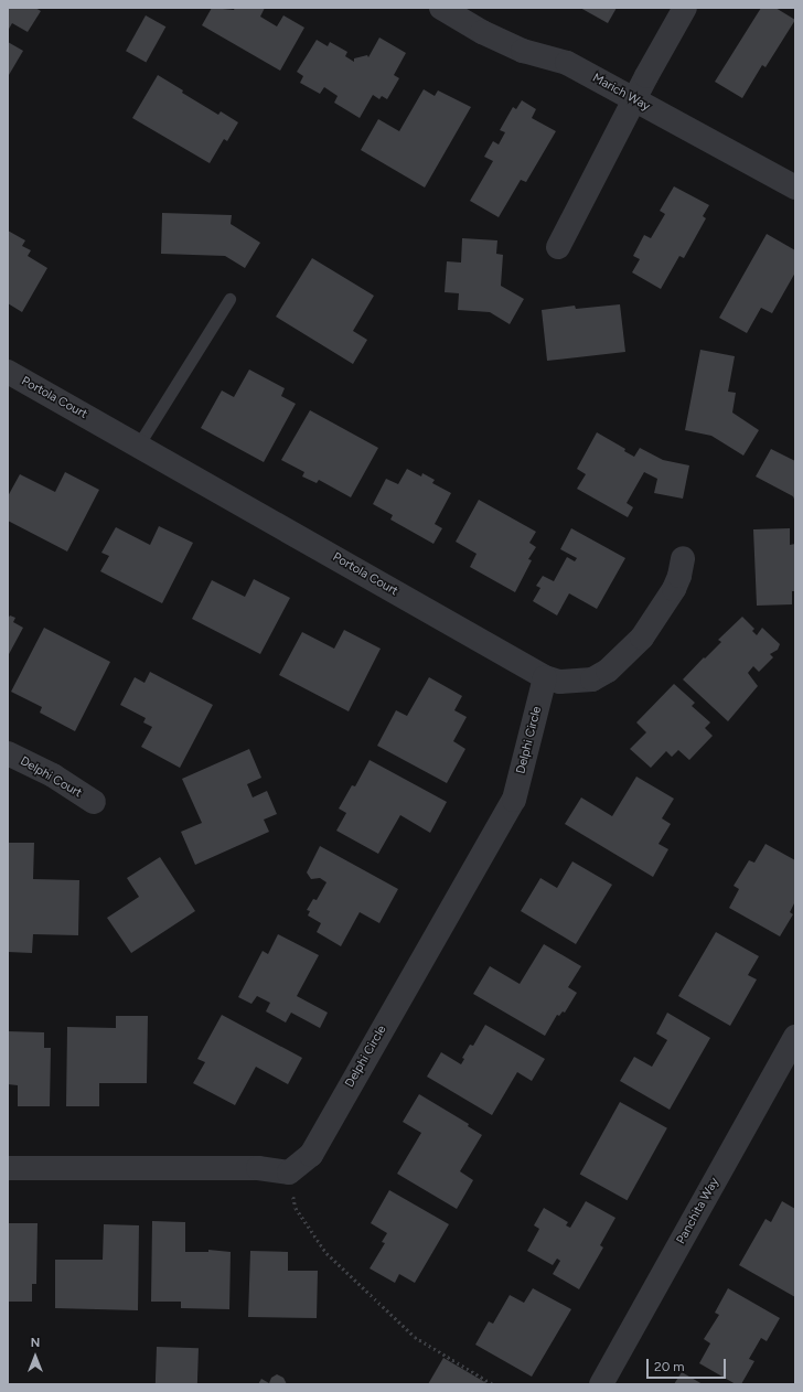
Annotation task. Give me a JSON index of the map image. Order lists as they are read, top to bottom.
{
  "streets": {
    "street": [
      "Marich Way",
      "Portola Court",
      "Delphi Circle",
      "Delphi Court",
      "Panchita Way"
    ]
  },
  "crossings": [
    ["Portola Court", "Delphi Circle"]
  ],
  "scale_bar": "20 m",
  "north": "top"
}
